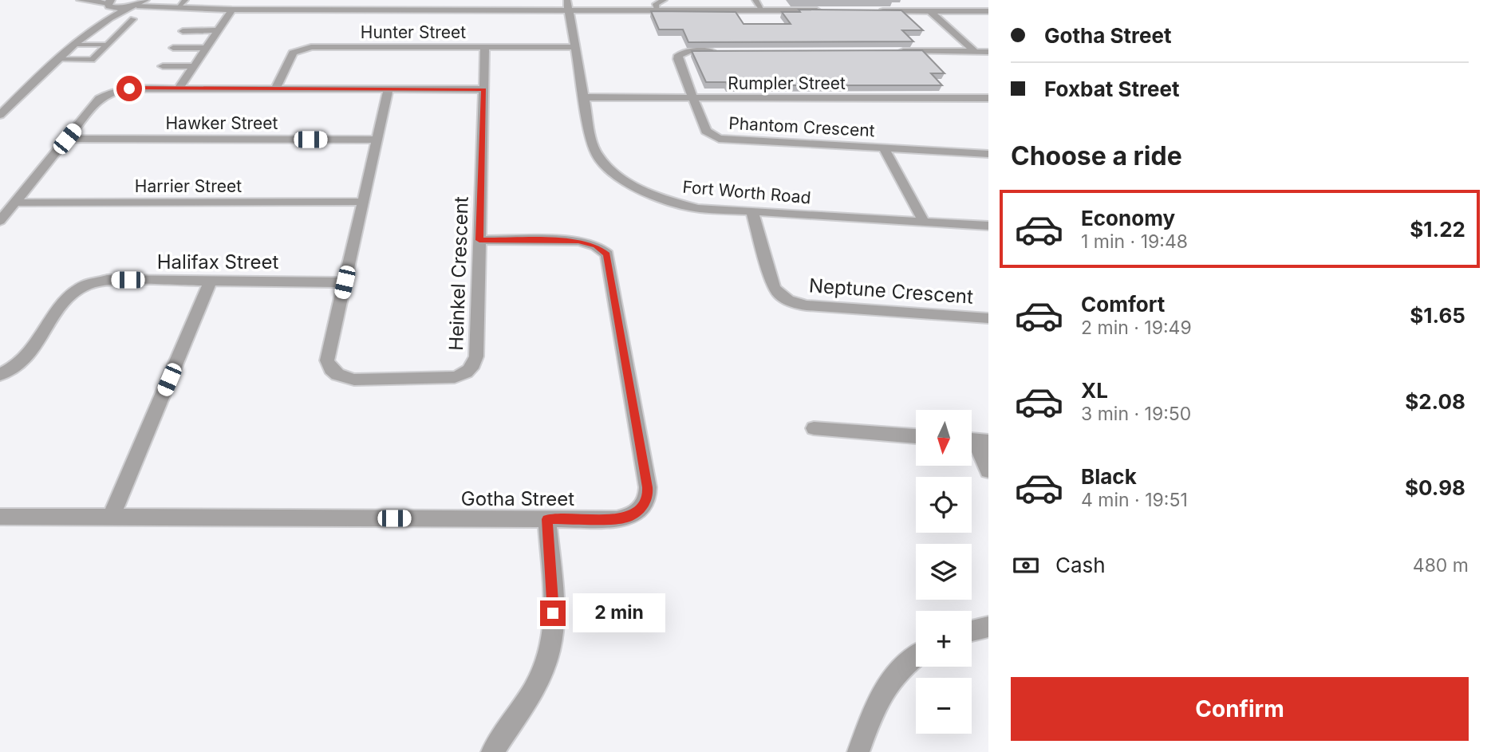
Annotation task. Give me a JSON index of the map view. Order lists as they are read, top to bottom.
{
  "streets": {
    "street": [
      "Hunter Street",
      "Rumpler Street",
      "Hawker Street",
      "Phantom Crescent",
      "Harrier Street",
      "Fort Worth Road",
      "Halifax Street",
      "Heinkel Crescent",
      "Neptune Crescent",
      "Gotha Street"
    ]
  },
  "crossings": [
    ["Hunter Street", "Fort Worth Road"],
    ["Hunter Street", "Heinkel Crescent"],
    ["Rumpler Street", "Phantom Crescent"],
    ["Rumpler Street", "Fort Worth Road"],
    ["Hawker Street", "Heinkel Crescent"],
    ["Harrier Street", "Heinkel Crescent"],
    ["Fort Worth Road", "Neptune Crescent"],
    ["Halifax Street", "Heinkel Crescent"],
    ["Heinkel Crescent", "Gotha Street"]
  ],
  "north": "bottom",
  "page": {
    "banner": ["Gotha Street", "Foxbat Street"],
    "heading": "Choose a ride",
    "list": [
      {
        "name": "Economy",
        "note": "1 min · 19:48",
        "value": "$1.22"
      },
      {
        "name": "Comfort",
        "note": "2 min · 19:49",
        "value": "$1.65"
      },
      {
        "name": "XL",
        "note": "3 min · 19:50",
        "value": "$2.08"
      },
      {
        "name": "Black",
        "note": "4 min · 19:51",
        "value": "$0.98"
      }
    ],
    "map_buttons": ["+", "−"],
    "pay": ["Cash", "480 m"],
    "bubble": "2 min",
    "buttons": "Confirm"
  }
}
